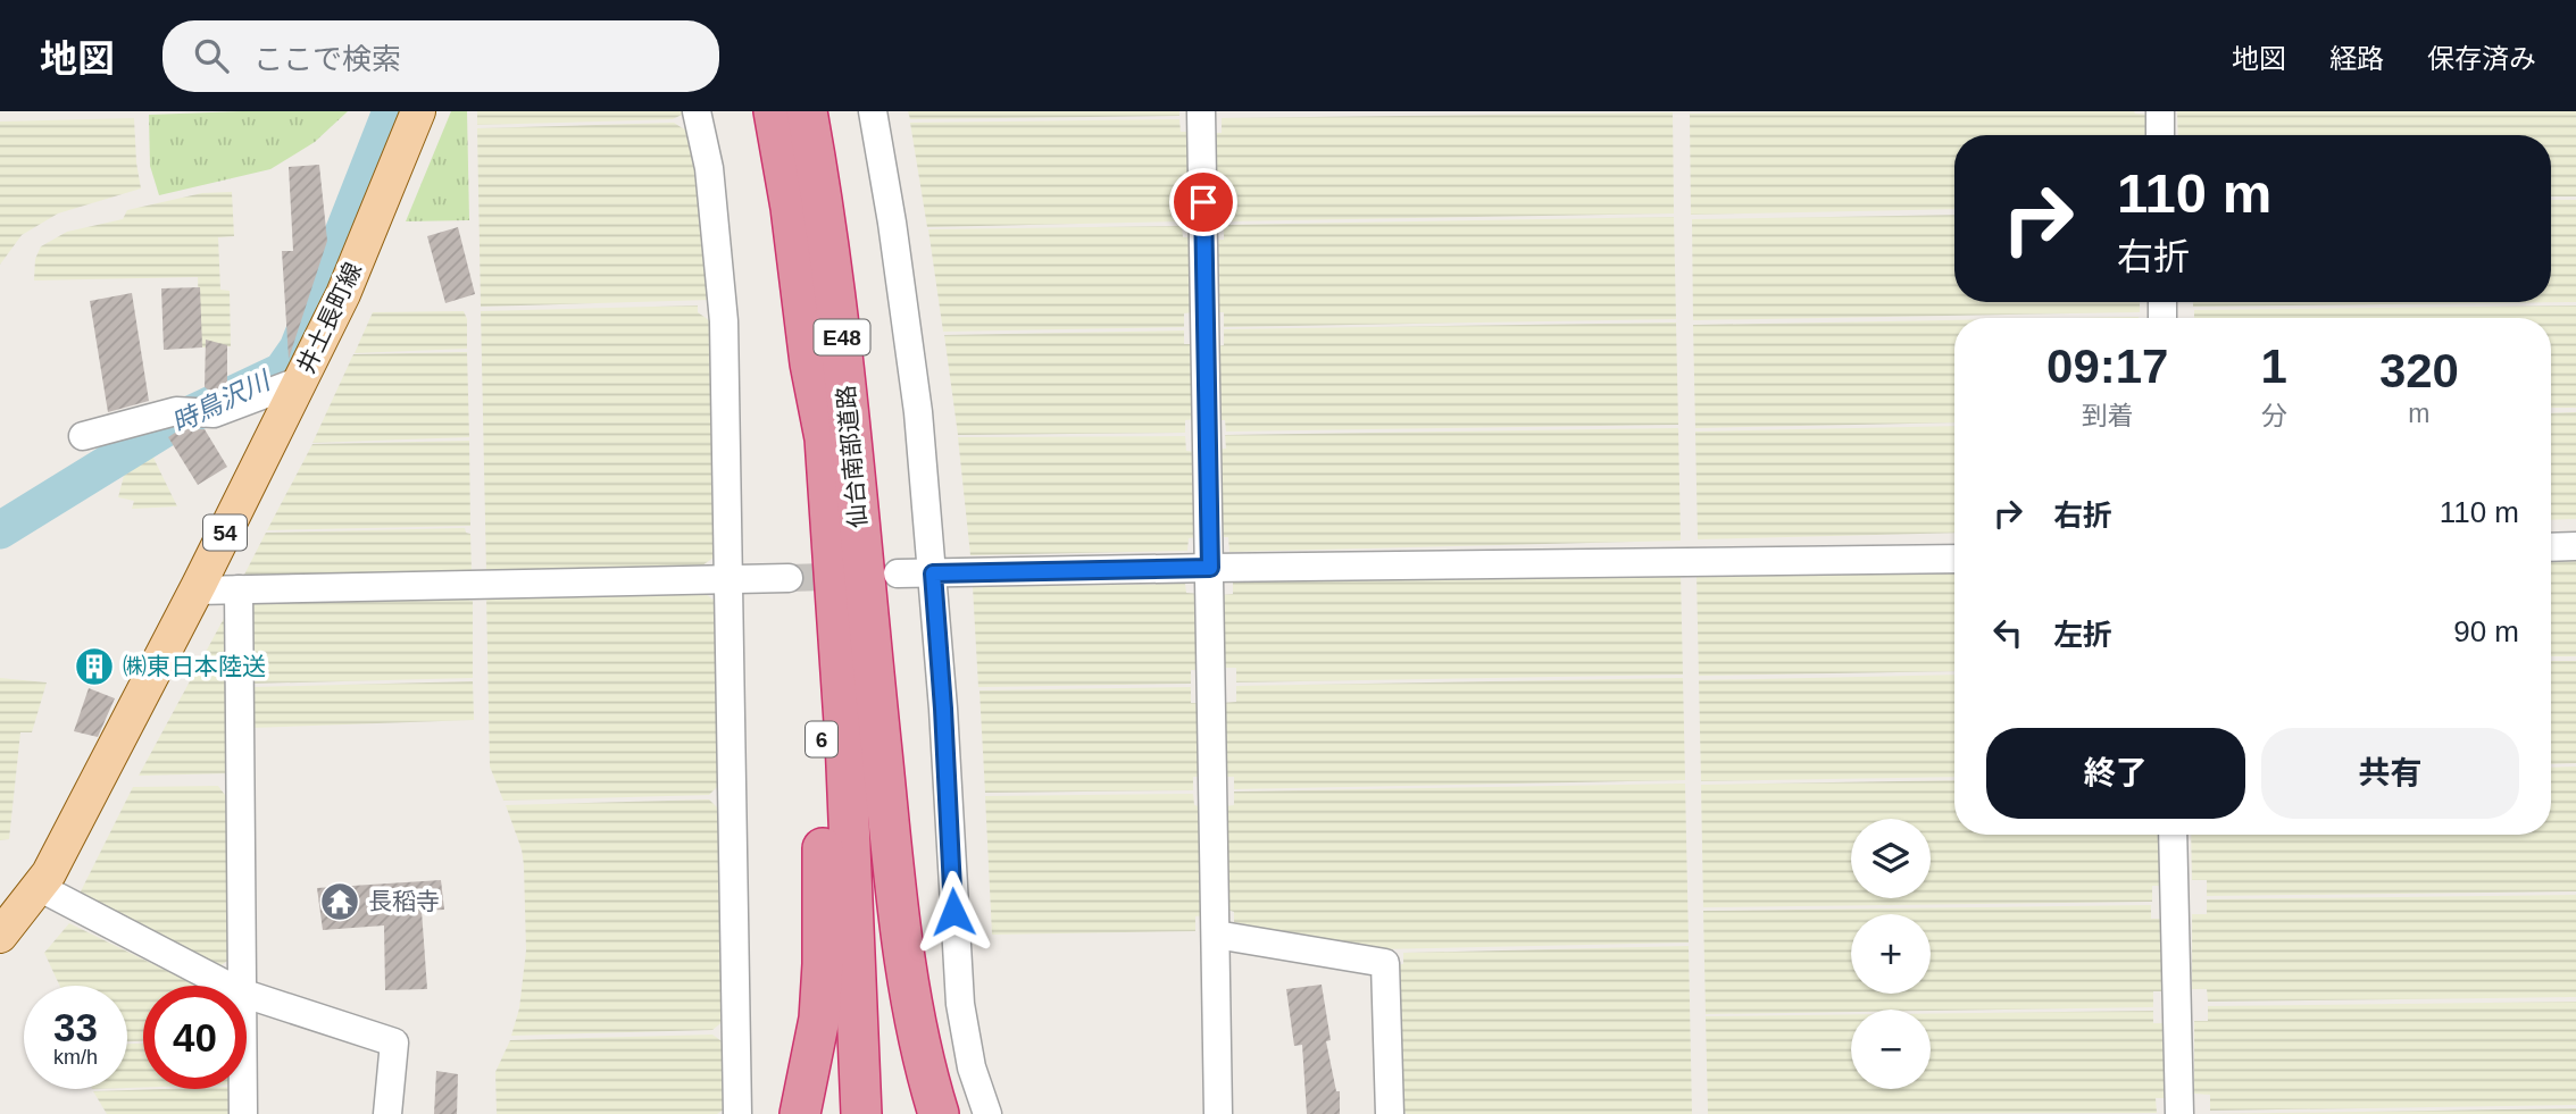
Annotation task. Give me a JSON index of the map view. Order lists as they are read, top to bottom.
{
  "streets": {
    "highway": ["E48", "仙台南部道路", "6"],
    "main road": ["井土長町線", "54"]
  },
  "crossings": [
    ["仙台南部道路", "6"]
  ],
  "water": ["時鳥沢川"],
  "places": {
    "building": ["㈱東日本陸送"],
    "temple": ["長稻寺"]
  },
  "page": {
    "header": "地図",
    "search": "ここで検索",
    "nav": ["地図", "経路", "保存済み"],
    "turn": ["110 m", "右折"],
    "eta": [
      "09:17",
      "到着",
      "1",
      "分",
      "320",
      "m"
    ],
    "list": [
      {
        "name": "右折",
        "value": "110 m"
      },
      {
        "name": "左折",
        "value": "90 m"
      }
    ],
    "buttons": ["終了", "共有"],
    "map_buttons": ["+", "−"],
    "speed": "33 km/h",
    "limit": "40"
  }
}
